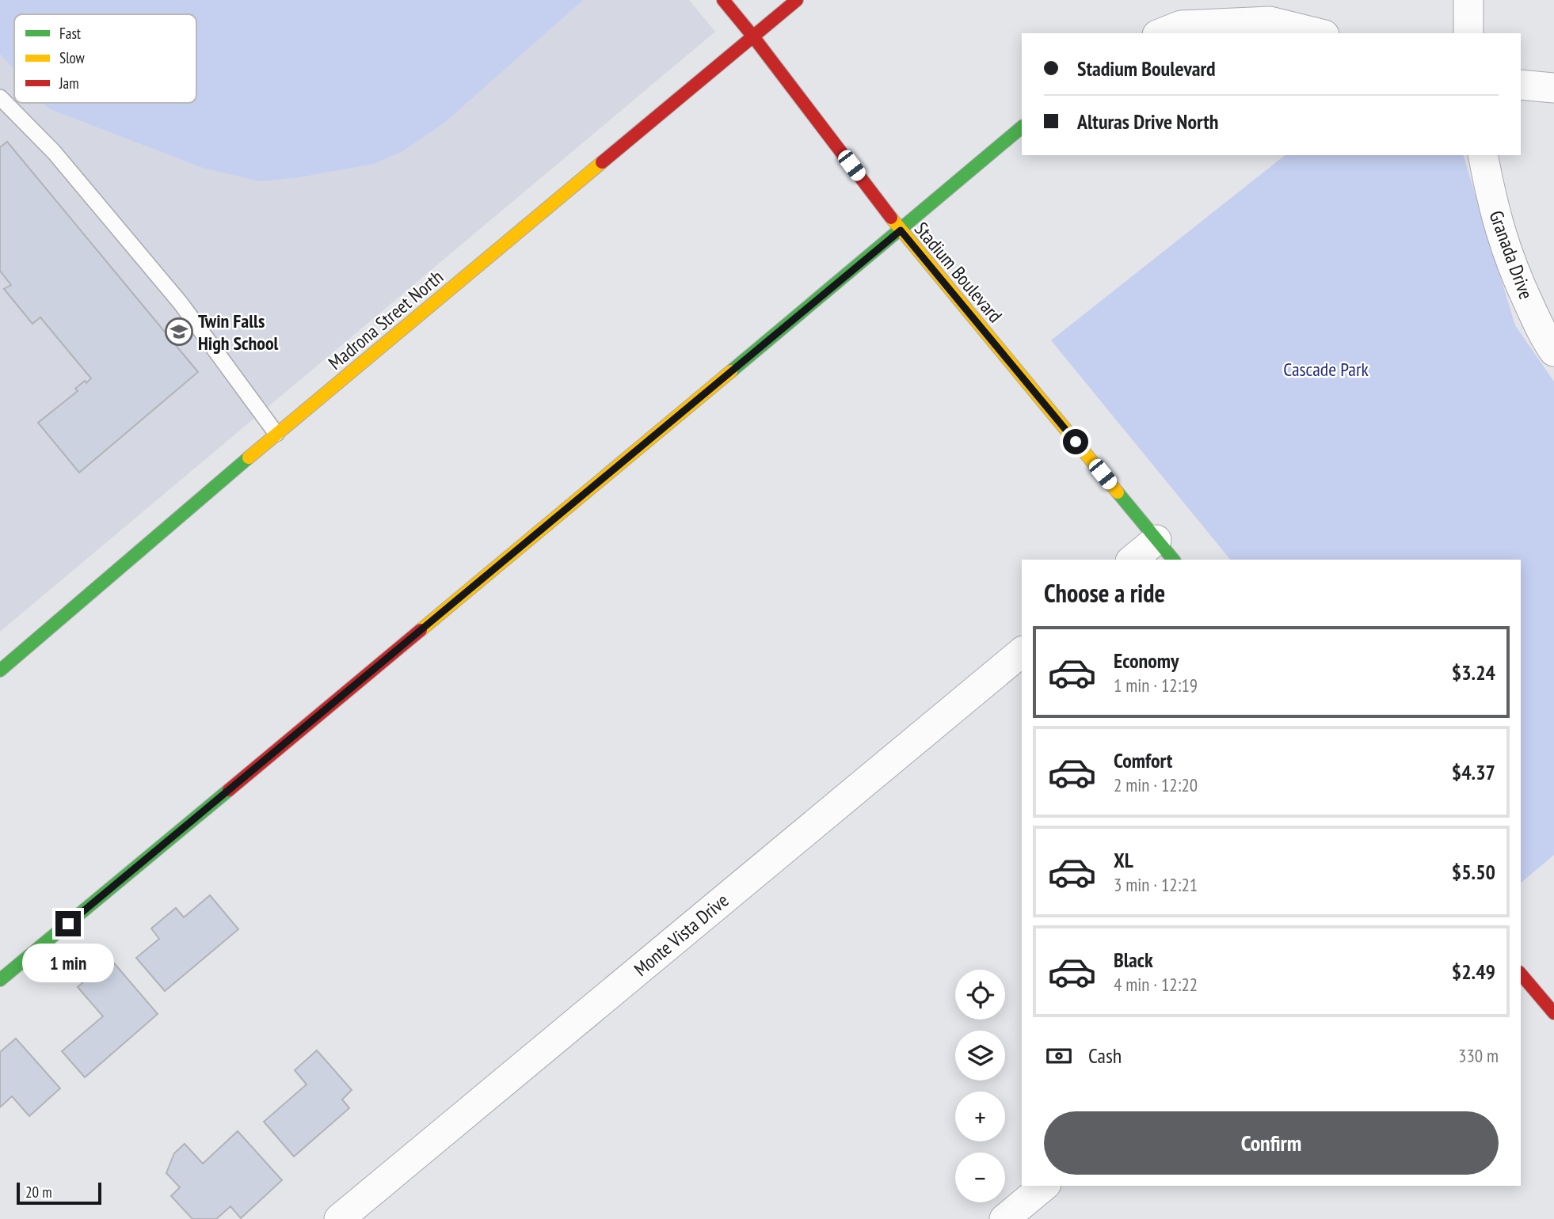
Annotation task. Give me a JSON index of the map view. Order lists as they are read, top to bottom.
{
  "streets": {
    "street": [
      "Granada Drive",
      "Stadium Boulevard",
      "Madrona Street North",
      "Monte Vista Drive"
    ]
  },
  "crossings": [
    ["Stadium Boulevard", "Madrona Street North"]
  ],
  "parks": ["Cascade Park"],
  "places": {
    "school or university": ["Twin Falls High School"]
  },
  "legend": ["Fast", "Slow", "Jam"],
  "scale_bar": "20 m",
  "page": {
    "banner": ["Stadium Boulevard", "Alturas Drive North"],
    "heading": "Choose a ride",
    "list": [
      {
        "name": "Economy",
        "note": "1 min · 12:19",
        "value": "$3.24"
      },
      {
        "name": "Comfort",
        "note": "2 min · 12:20",
        "value": "$4.37"
      },
      {
        "name": "XL",
        "note": "3 min · 12:21",
        "value": "$5.50"
      },
      {
        "name": "Black",
        "note": "4 min · 12:22",
        "value": "$2.49"
      }
    ],
    "bubble": "1 min",
    "map_buttons": ["+", "−"],
    "pay": ["Cash", "330 m"],
    "buttons": "Confirm",
    "scale": "20 m"
  }
}
